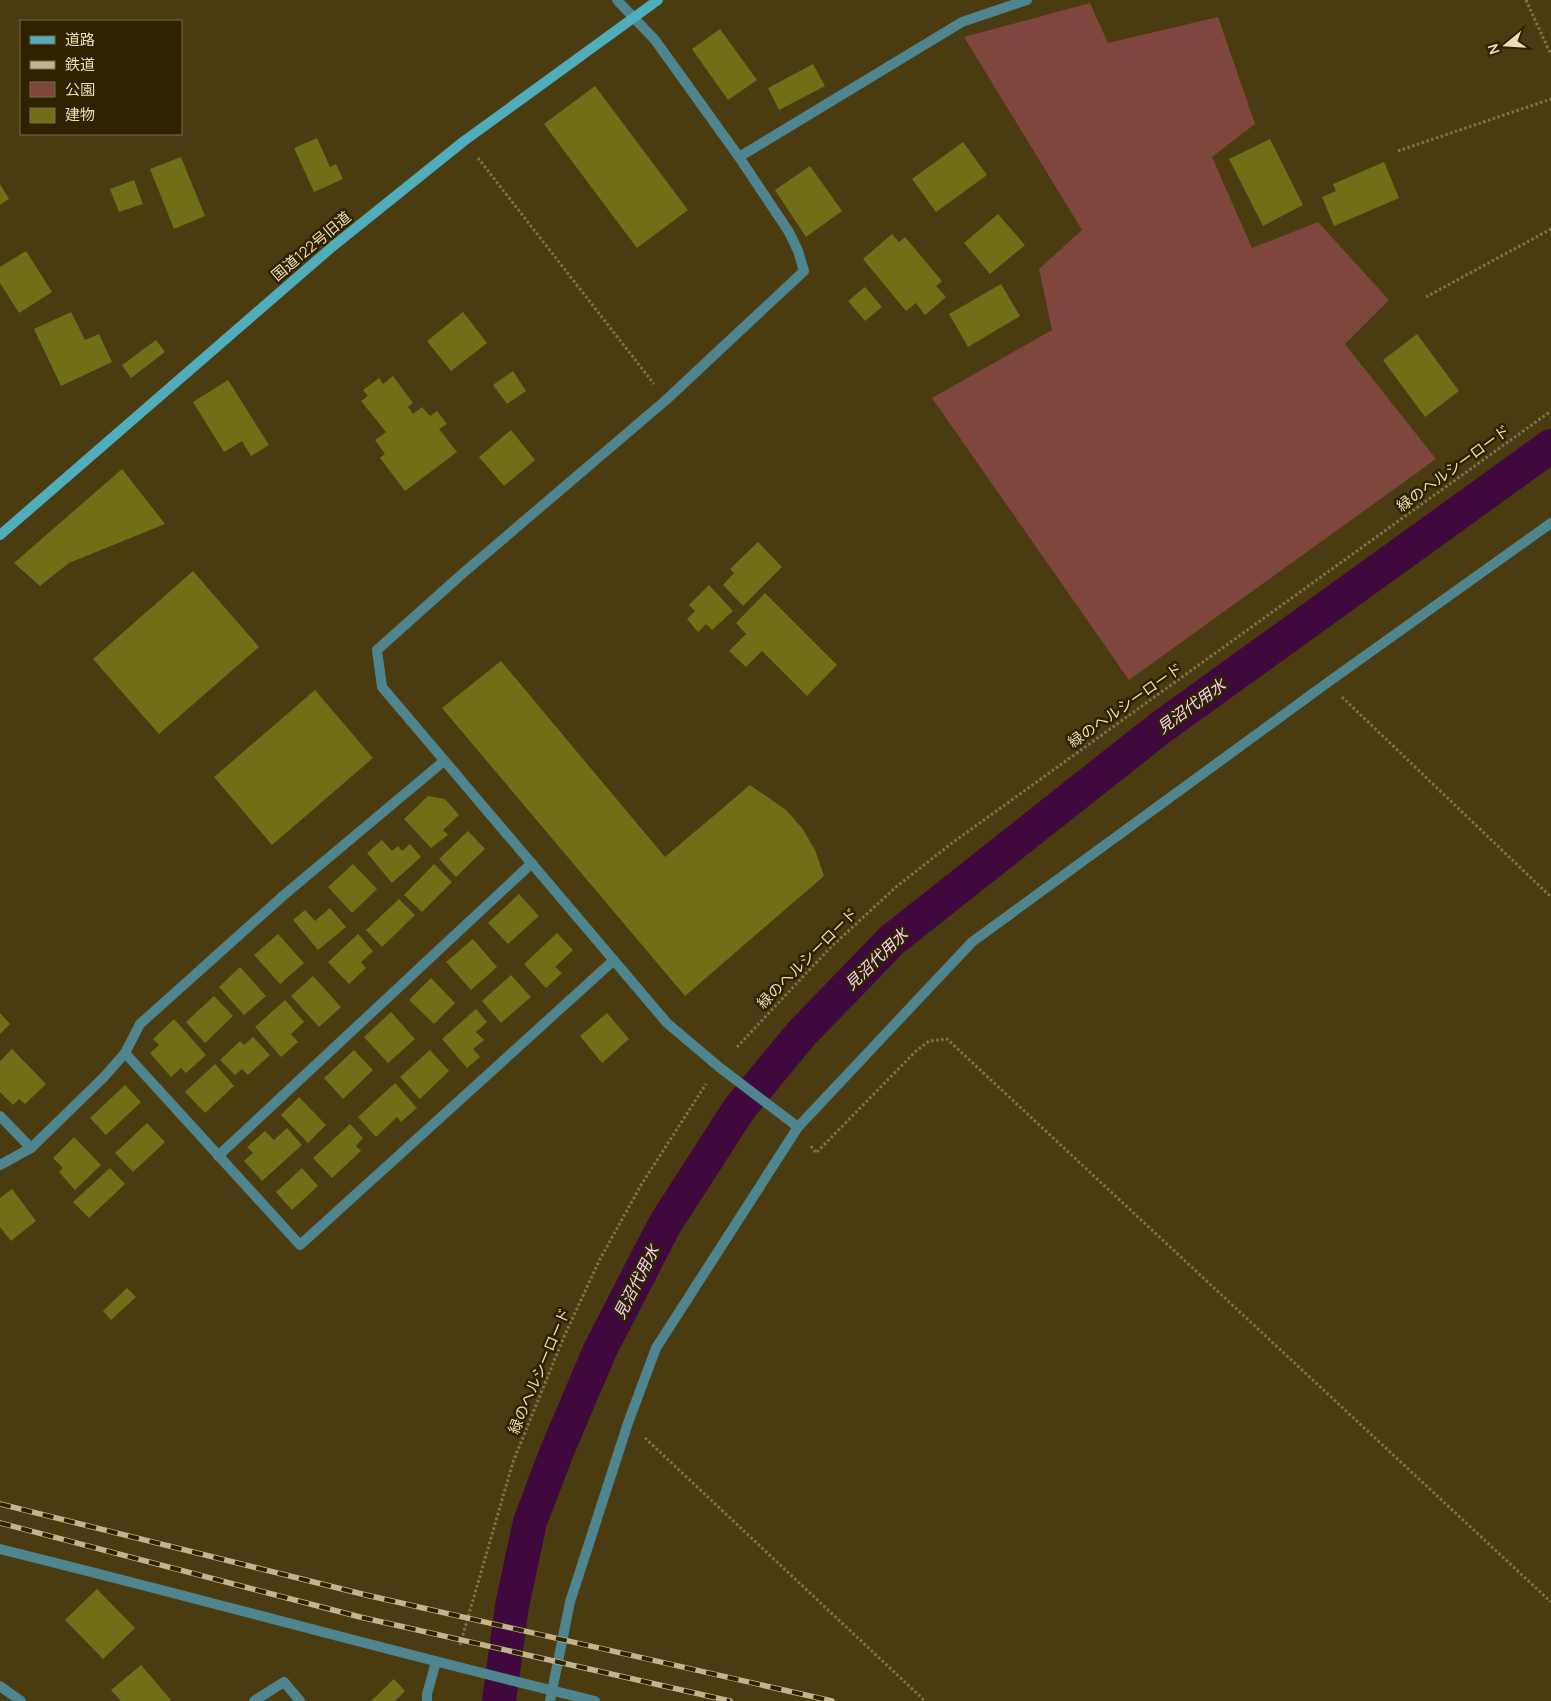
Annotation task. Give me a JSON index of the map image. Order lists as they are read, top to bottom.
{
  "streets": {
    "street": ["国道122号旧道"],
    "path": ["緑のヘルシーロード"]
  },
  "water": ["見沼代用水"],
  "legend": [
    "道路",
    "鉄道",
    "公園",
    "建物"
  ],
  "north": "left"
}
